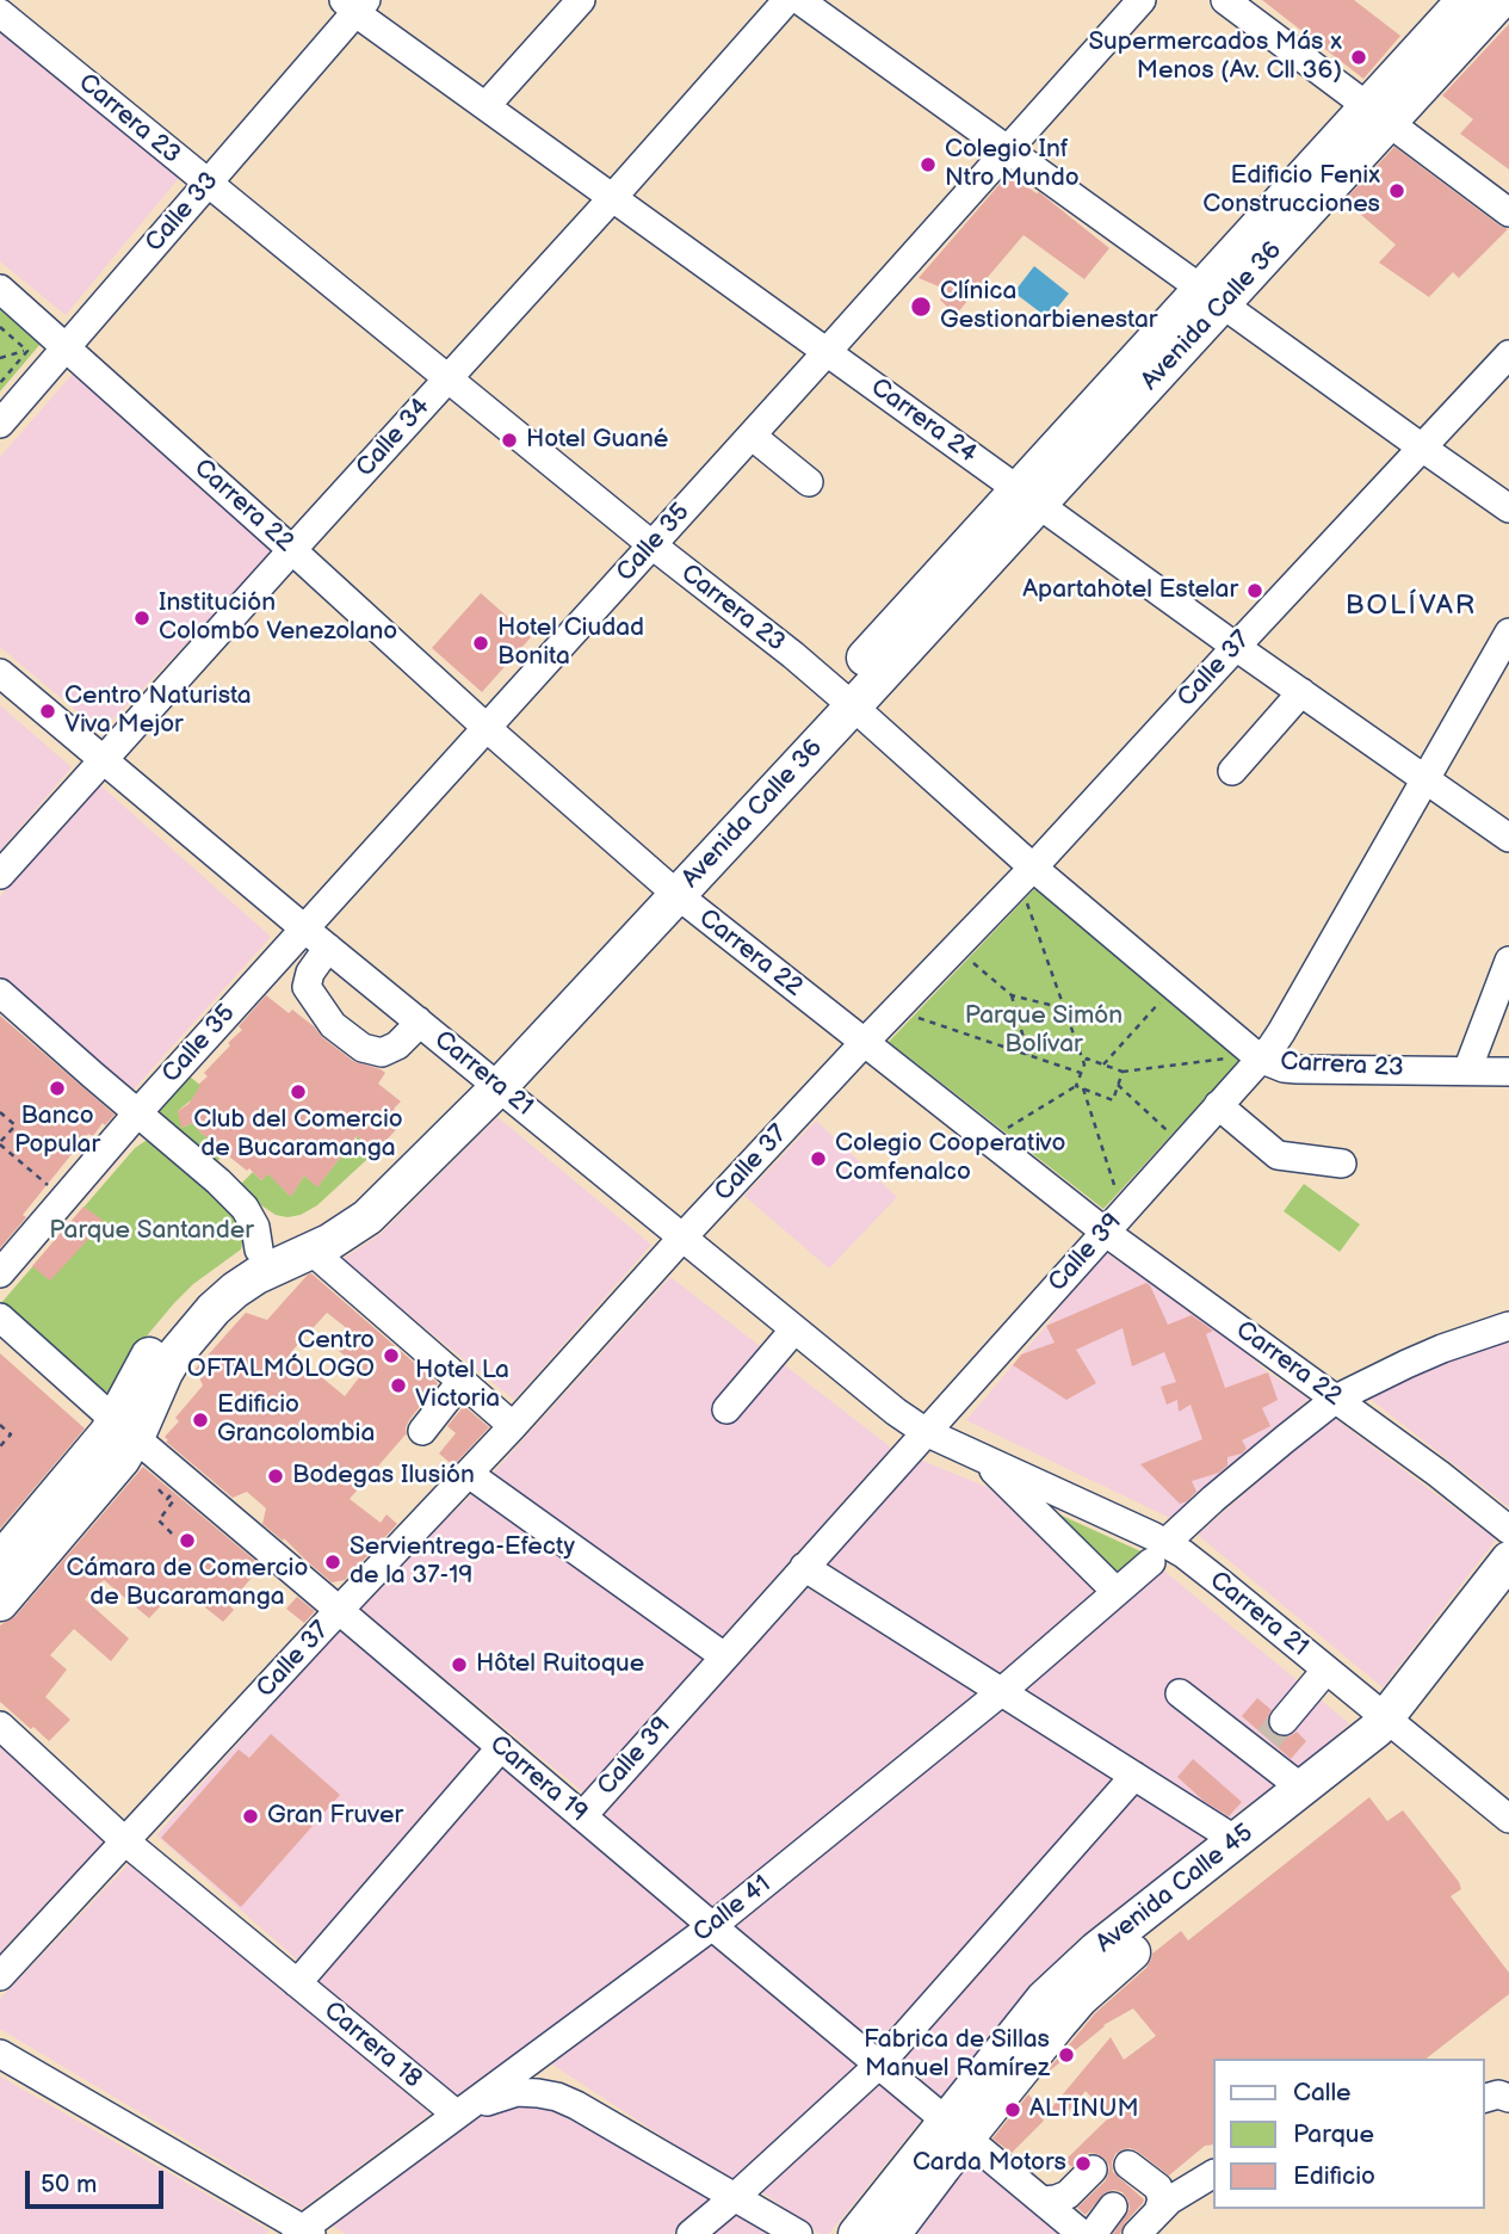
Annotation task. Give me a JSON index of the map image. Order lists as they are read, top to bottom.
{
  "streets": {
    "main road": ["Avenida Calle 36", "Avenida Calle 45"],
    "street": [
      "Carrera 23",
      "Calle 33",
      "Carrera 24",
      "Calle 34",
      "Carrera 22",
      "Calle 35",
      "Calle 37",
      "Carrera 21",
      "Calle 39",
      "Carrera 19",
      "Calle 41",
      "Carrera 18"
    ]
  },
  "crossings": [
    ["Carrera 23", "Calle 33"],
    ["Carrera 23", "Avenida Calle 36"],
    ["Carrera 23", "Calle 34"],
    ["Carrera 23", "Calle 35"],
    ["Carrera 23", "Calle 37"],
    ["Carrera 23", "Calle 39"],
    ["Calle 33", "Carrera 24"],
    ["Calle 33", "Carrera 22"],
    ["Avenida Calle 36", "Carrera 24"],
    ["Avenida Calle 36", "Carrera 22"],
    ["Avenida Calle 36", "Carrera 21"],
    ["Avenida Calle 36", "Carrera 19"],
    ["Carrera 24", "Calle 34"],
    ["Carrera 24", "Calle 35"],
    ["Carrera 24", "Calle 37"],
    ["Carrera 24", "Calle 39"],
    ["Calle 34", "Carrera 22"],
    ["Calle 34", "Carrera 21"],
    ["Carrera 22", "Calle 35"],
    ["Carrera 22", "Calle 37"],
    ["Carrera 22", "Calle 39"],
    ["Carrera 22", "Calle 41"],
    ["Calle 35", "Carrera 21"],
    ["Calle 37", "Carrera 21"],
    ["Calle 37", "Carrera 19"],
    ["Calle 37", "Carrera 18"],
    ["Carrera 21", "Calle 39"],
    ["Carrera 21", "Avenida Calle 45"],
    ["Carrera 21", "Calle 41"],
    ["Calle 39", "Carrera 19"],
    ["Carrera 19", "Avenida Calle 45"],
    ["Carrera 19", "Calle 41"],
    ["Calle 41", "Carrera 18"]
  ],
  "districts": ["BOLÍVAR"],
  "parks": ["Parque Simón Bolívar", "Parque Santander"],
  "places": [
    "Supermercados Más x Menos (Av. Cll 36)",
    "Colegio Inf Ntro Mundo",
    "Edificio Fenix Construcciones",
    "Clínica Gestionarbienestar",
    "Hotel Guané",
    "Apartahotel Estelar",
    "Institución Colombo Venezolano",
    "Hotel Ciudad Bonita",
    "Centro Naturista Viva Mejor",
    "Banco Popular",
    "Club del Comercio de Bucaramanga",
    "Colegio Cooperativo Comfenalco",
    "Centro OFTALMÓLOGO",
    "Hotel La Victoria",
    "Edificio Grancolombia",
    "Bodegas Ilusión",
    "Cámara de Comercio de Bucaramanga",
    "Servientrega-Efecty de la 37-19",
    "Hôtel Ruitoque",
    "Gran Fruver",
    "Fabrica de Sillas Manuel Ramírez",
    "ALTINUM",
    "Carda Motors"
  ],
  "legend": ["Calle", "Parque", "Edificio"],
  "scale_bar": "50 m"
}
